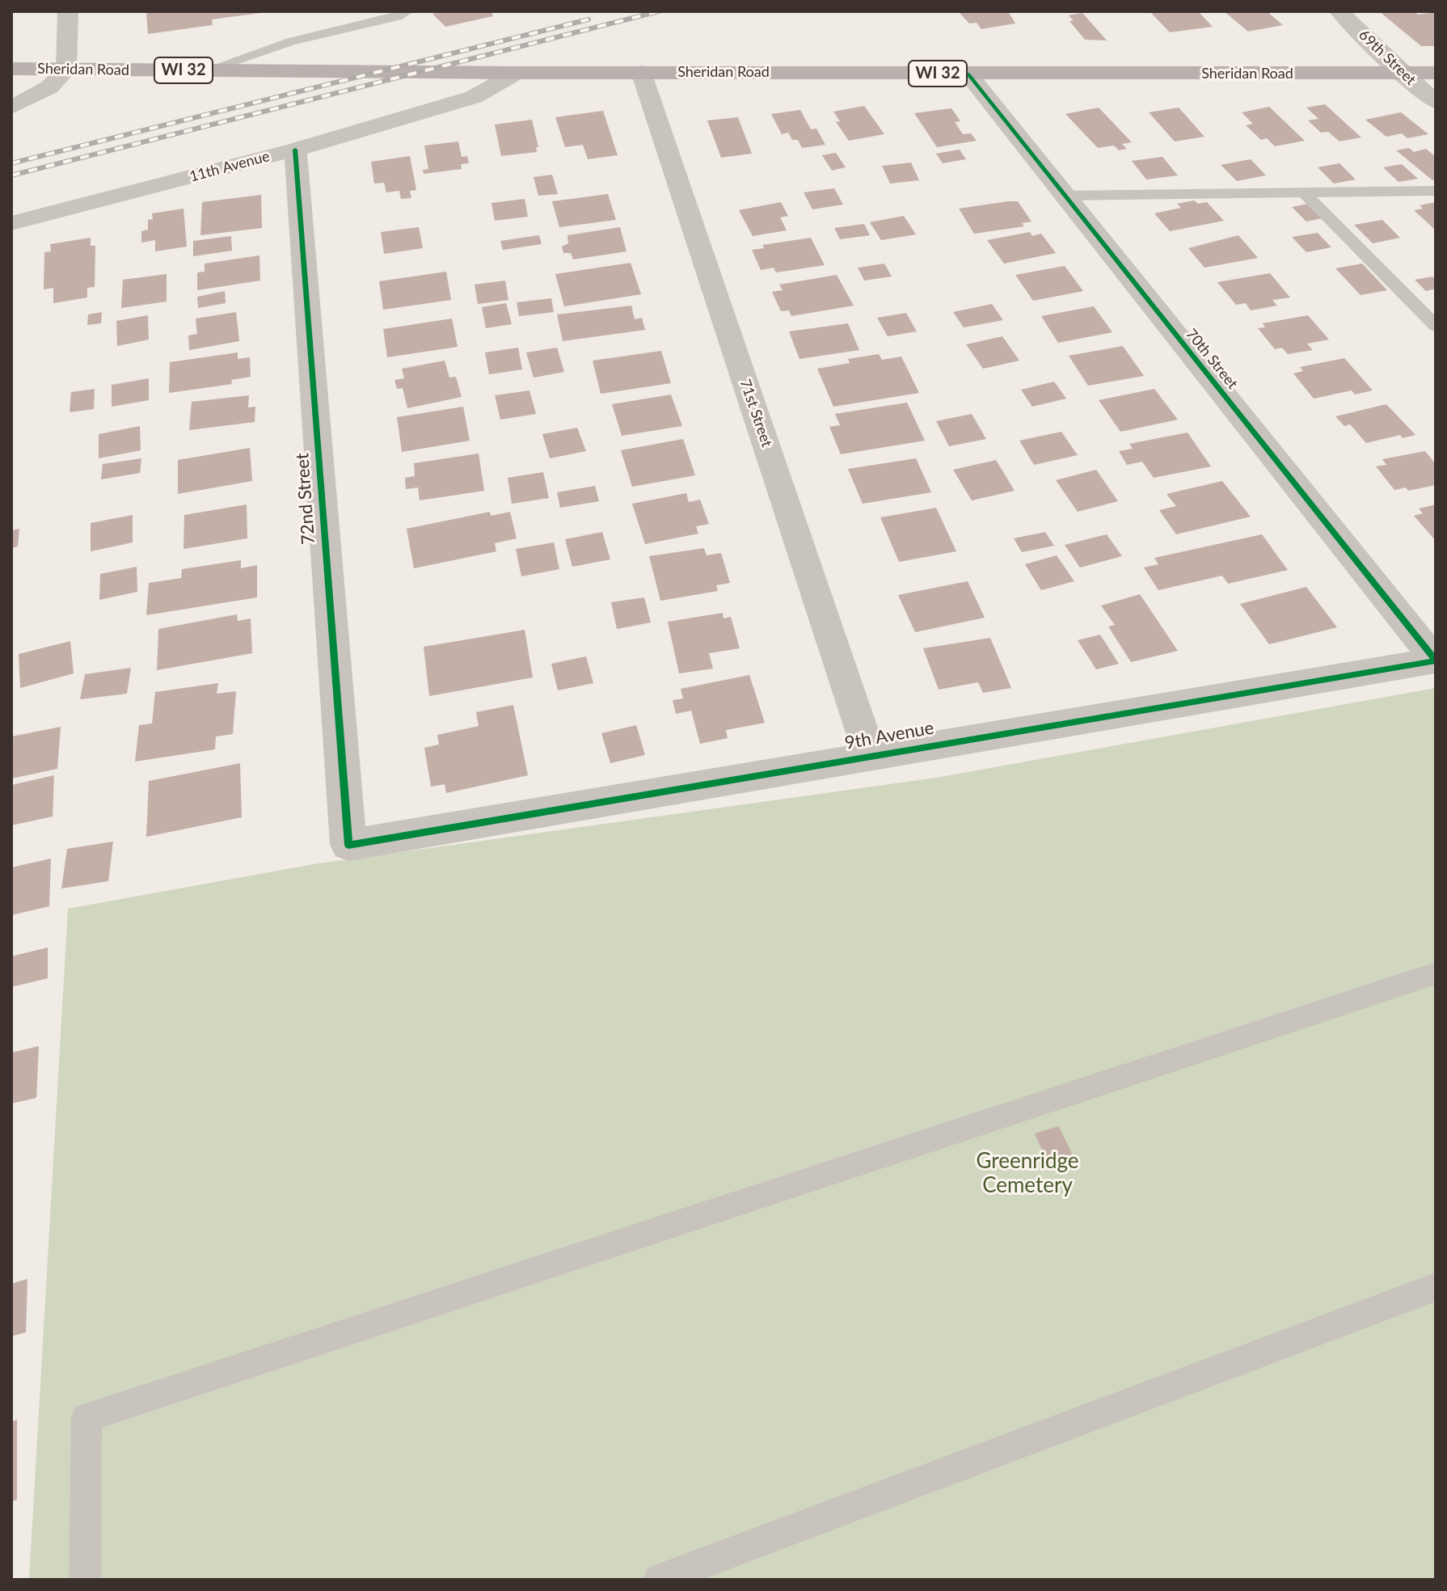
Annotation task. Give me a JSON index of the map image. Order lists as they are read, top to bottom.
{
  "streets": {
    "main road": ["Sheridan Road", "WI 32"],
    "street": [
      "69th Street",
      "11th Avenue",
      "70th Street",
      "71st Street",
      "72nd Street",
      "9th Avenue"
    ]
  },
  "crossings": [
    ["69th Street", "Sheridan Road"],
    ["Sheridan Road", "11th Avenue"],
    ["Sheridan Road", "70th Street"],
    ["Sheridan Road", "71st Street"],
    ["11th Avenue", "72nd Street"],
    ["70th Street", "9th Avenue"],
    ["71st Street", "9th Avenue"],
    ["72nd Street", "9th Avenue"]
  ],
  "parks": ["Greenridge Cemetery"]
}
